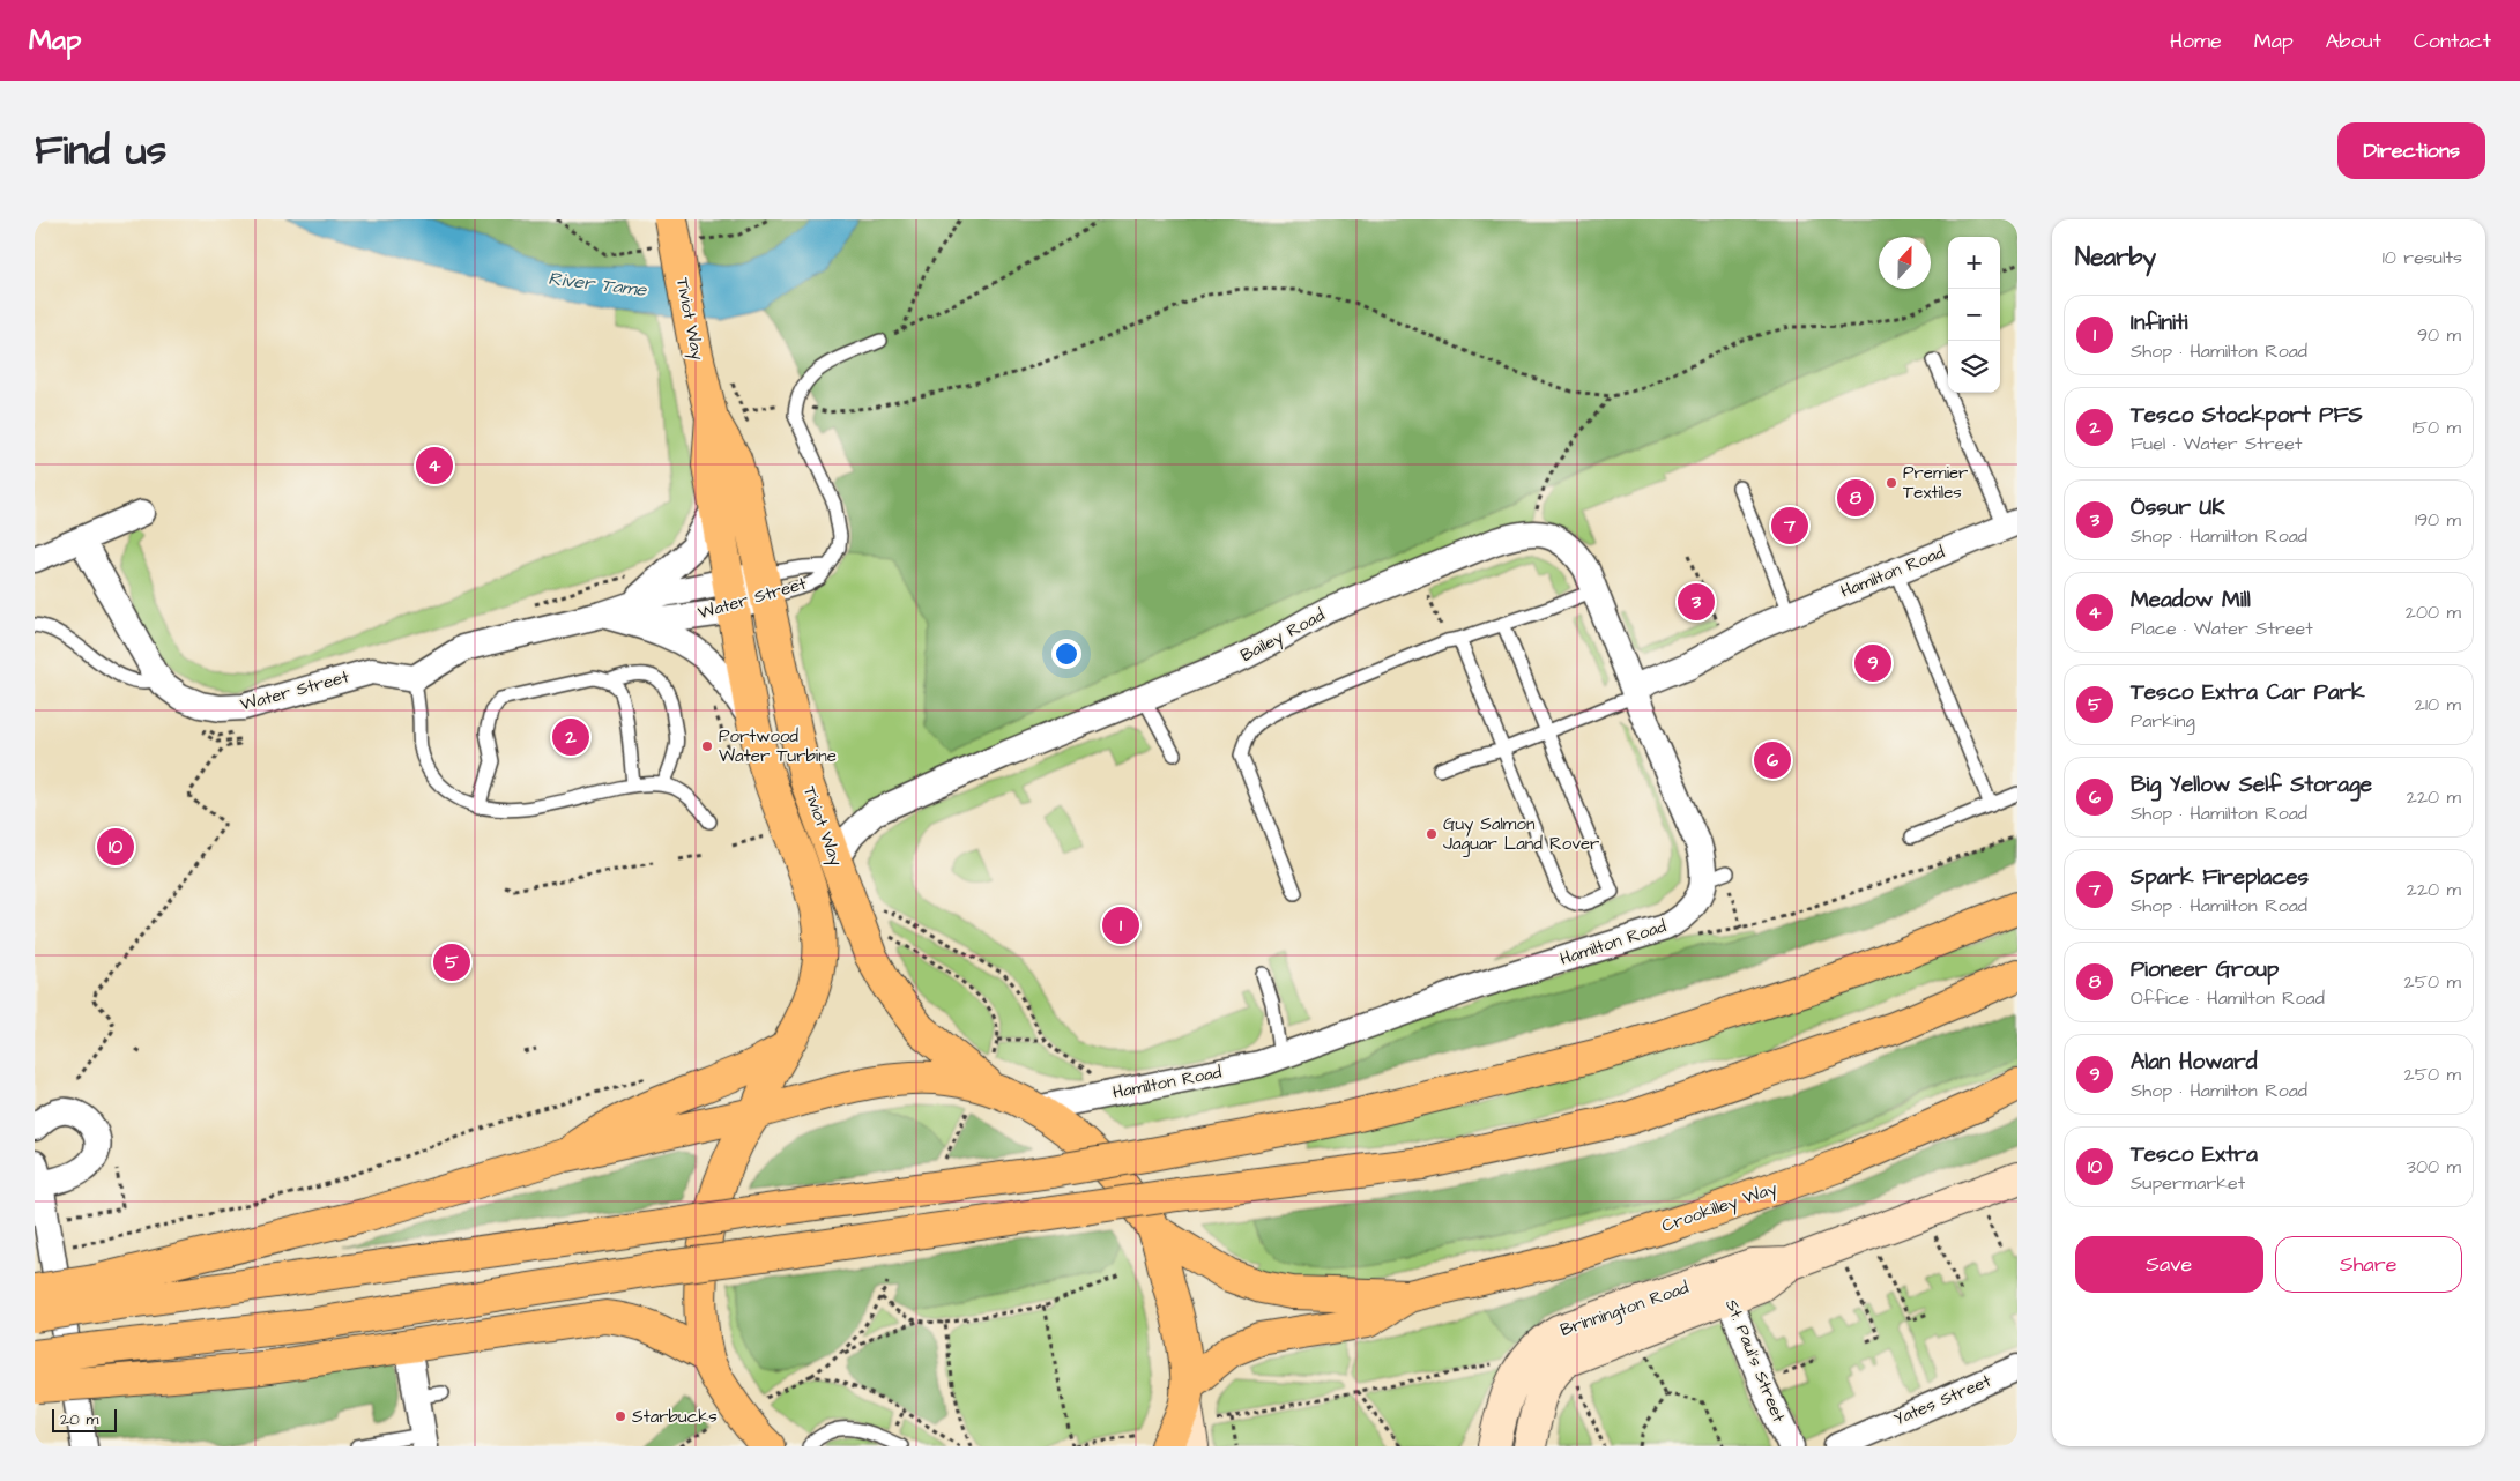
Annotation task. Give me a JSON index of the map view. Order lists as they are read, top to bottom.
{
  "streets": {
    "main road": ["Tiviot Way", "Crookilley Way"],
    "street": [
      "Hamilton Road",
      "Water Street",
      "Bailey Road",
      "Brinnington Road",
      "St. Paul's Street",
      "Yates Street"
    ]
  },
  "crossings": [
    ["Tiviot Way", "Water Street"],
    ["Tiviot Way", "Bailey Road"],
    ["Hamilton Road", "Bailey Road"],
    ["Brinnington Road", "St. Paul's Street"]
  ],
  "water": ["River Tame"],
  "places": [
    "Premier Textiles",
    "Portwood Water Turbine",
    "Guy Salmon Jaguar Land Rover",
    "Starbucks"
  ],
  "scale_bar": "20 m",
  "north": "top",
  "page": {
    "header": "Map",
    "nav": [
      "Home",
      "Map",
      "About",
      "Contact"
    ],
    "title": "Find us",
    "buttons": [
      "Directions",
      ["Save", "Share"]
    ],
    "heading": ["Nearby", "10 results"],
    "map_buttons": ["+", "−"],
    "list": [
      {
        "mark": "1",
        "name": "Infiniti",
        "note": "Shop · Hamilton Road",
        "value": "90 m"
      },
      {
        "mark": "2",
        "name": "Tesco Stockport PFS",
        "note": "Fuel · Water Street",
        "value": "150 m"
      },
      {
        "mark": "3",
        "name": "Össur UK",
        "note": "Shop · Hamilton Road",
        "value": "190 m"
      },
      {
        "mark": "4",
        "name": "Meadow Mill",
        "note": "Place · Water Street",
        "value": "200 m"
      },
      {
        "mark": "5",
        "name": "Tesco Extra Car Park",
        "note": "Parking",
        "value": "210 m"
      },
      {
        "mark": "6",
        "name": "Big Yellow Self Storage",
        "note": "Shop · Hamilton Road",
        "value": "220 m"
      },
      {
        "mark": "7",
        "name": "Spark Fireplaces",
        "note": "Shop · Hamilton Road",
        "value": "220 m"
      },
      {
        "mark": "8",
        "name": "Pioneer Group",
        "note": "Office · Hamilton Road",
        "value": "250 m"
      },
      {
        "mark": "9",
        "name": "Alan Howard",
        "note": "Shop · Hamilton Road",
        "value": "250 m"
      },
      {
        "mark": "10",
        "name": "Tesco Extra",
        "note": "Supermarket",
        "value": "300 m"
      }
    ],
    "pins": [
      "4",
      "8",
      "7",
      "3",
      "9",
      "2",
      "6",
      "10",
      "1",
      "5"
    ],
    "scale": "20 m"
  }
}
